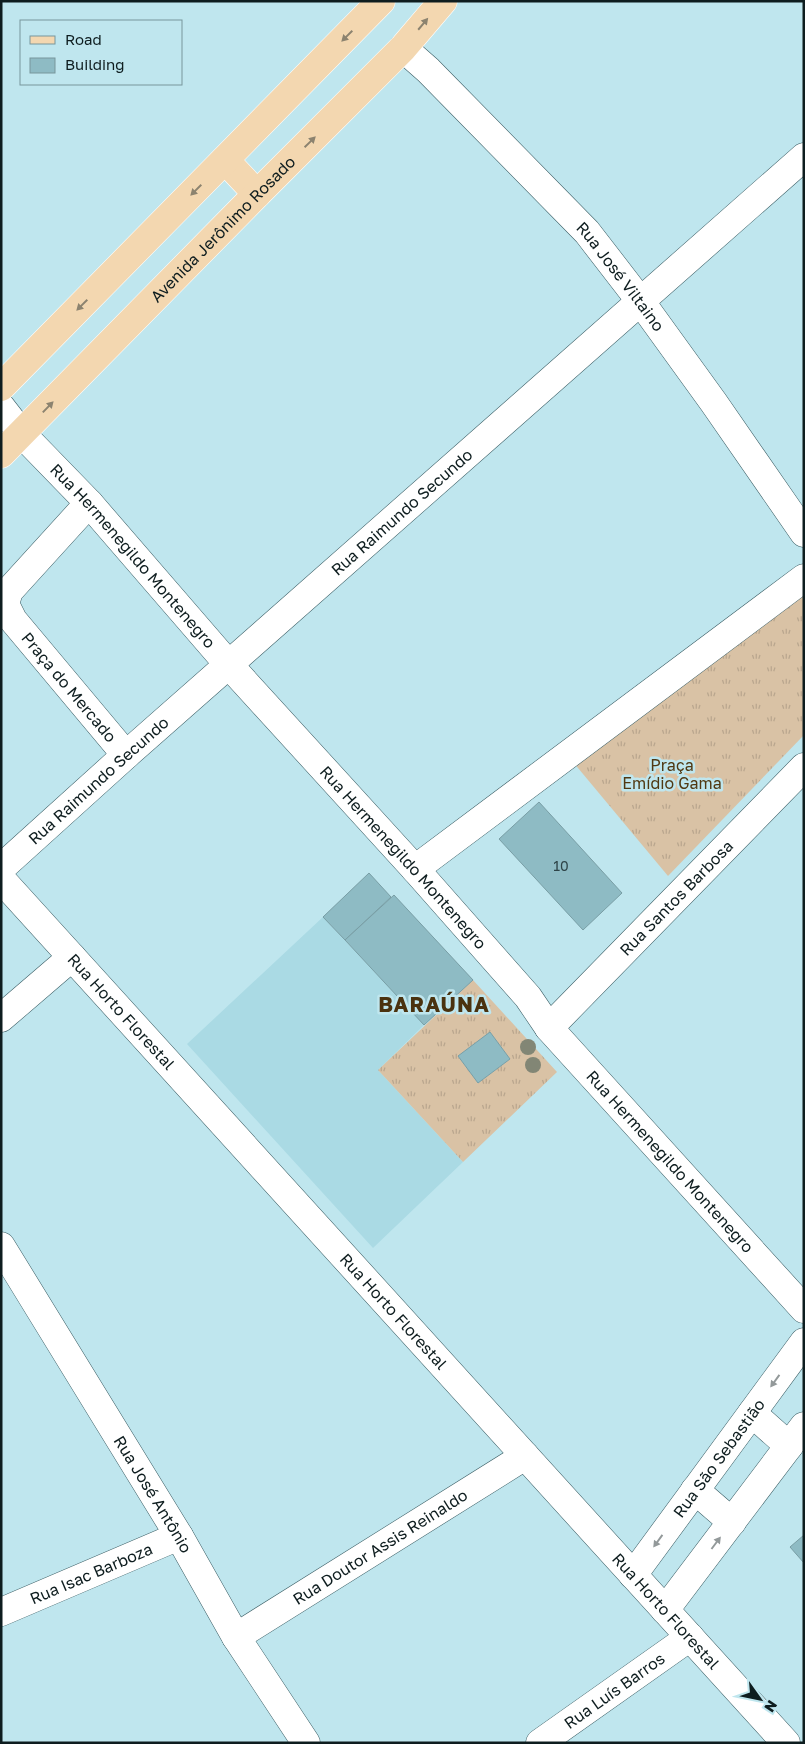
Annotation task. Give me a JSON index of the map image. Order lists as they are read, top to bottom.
{
  "streets": {
    "main road": ["Avenida Jerônimo Rosado"],
    "street": [
      "Rua José Viltaino",
      "Rua Raimundo Secundo",
      "Rua Hermenegildo Montenegro",
      "Praça do Mercado",
      "Rua Santos Barbosa",
      "Rua Horto Florestal",
      "Rua São Sebastião",
      "Rua José Antônio",
      "Rua Doutor Assis Reinaldo",
      "Rua Isac Barboza",
      "Rua Luís Barros"
    ]
  },
  "crossings": [
    ["Avenida Jerônimo Rosado", "Rua José Viltaino"],
    ["Avenida Jerônimo Rosado", "Rua Hermenegildo Montenegro"],
    ["Rua José Viltaino", "Rua Raimundo Secundo"],
    ["Rua Raimundo Secundo", "Rua Hermenegildo Montenegro"],
    ["Rua Raimundo Secundo", "Praça do Mercado"],
    ["Rua Hermenegildo Montenegro", "Praça do Mercado"],
    ["Rua Hermenegildo Montenegro", "Rua Santos Barbosa"],
    ["Rua Horto Florestal", "Rua São Sebastião"],
    ["Rua Horto Florestal", "Rua Doutor Assis Reinaldo"],
    ["Rua Horto Florestal", "Rua Luís Barros"],
    ["Rua José Antônio", "Rua Doutor Assis Reinaldo"],
    ["Rua José Antônio", "Rua Isac Barboza"]
  ],
  "districts": ["BARAÚNA"],
  "parks": ["Praça Emídio Gama"],
  "house_numbers": ["10"],
  "legend": ["Road", "Building"],
  "north": "bottom right"
}
